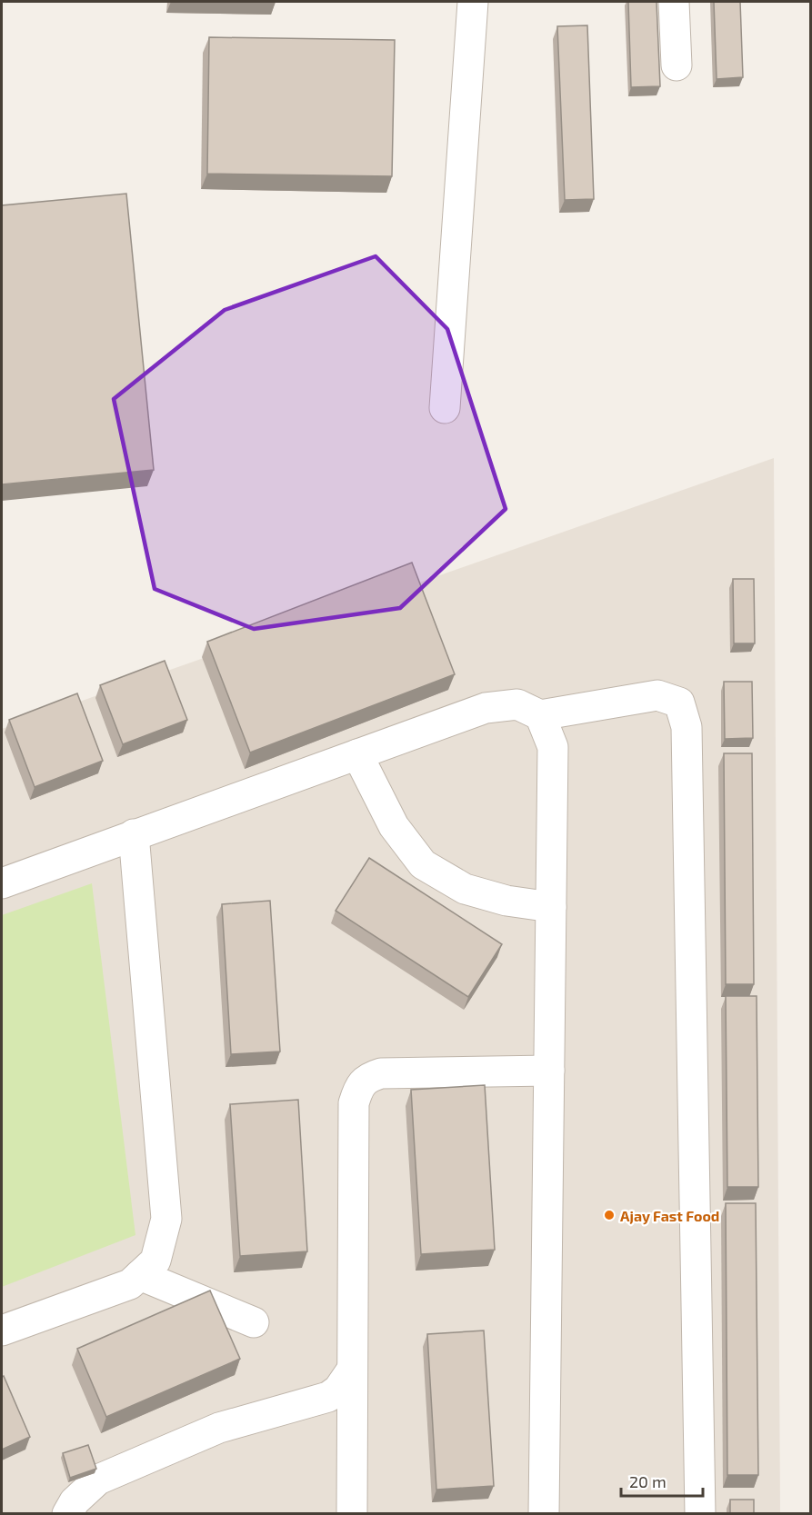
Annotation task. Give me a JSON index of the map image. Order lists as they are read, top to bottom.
{
  "places": ["Ajay Fast Food"],
  "scale_bar": "20 m"
}
